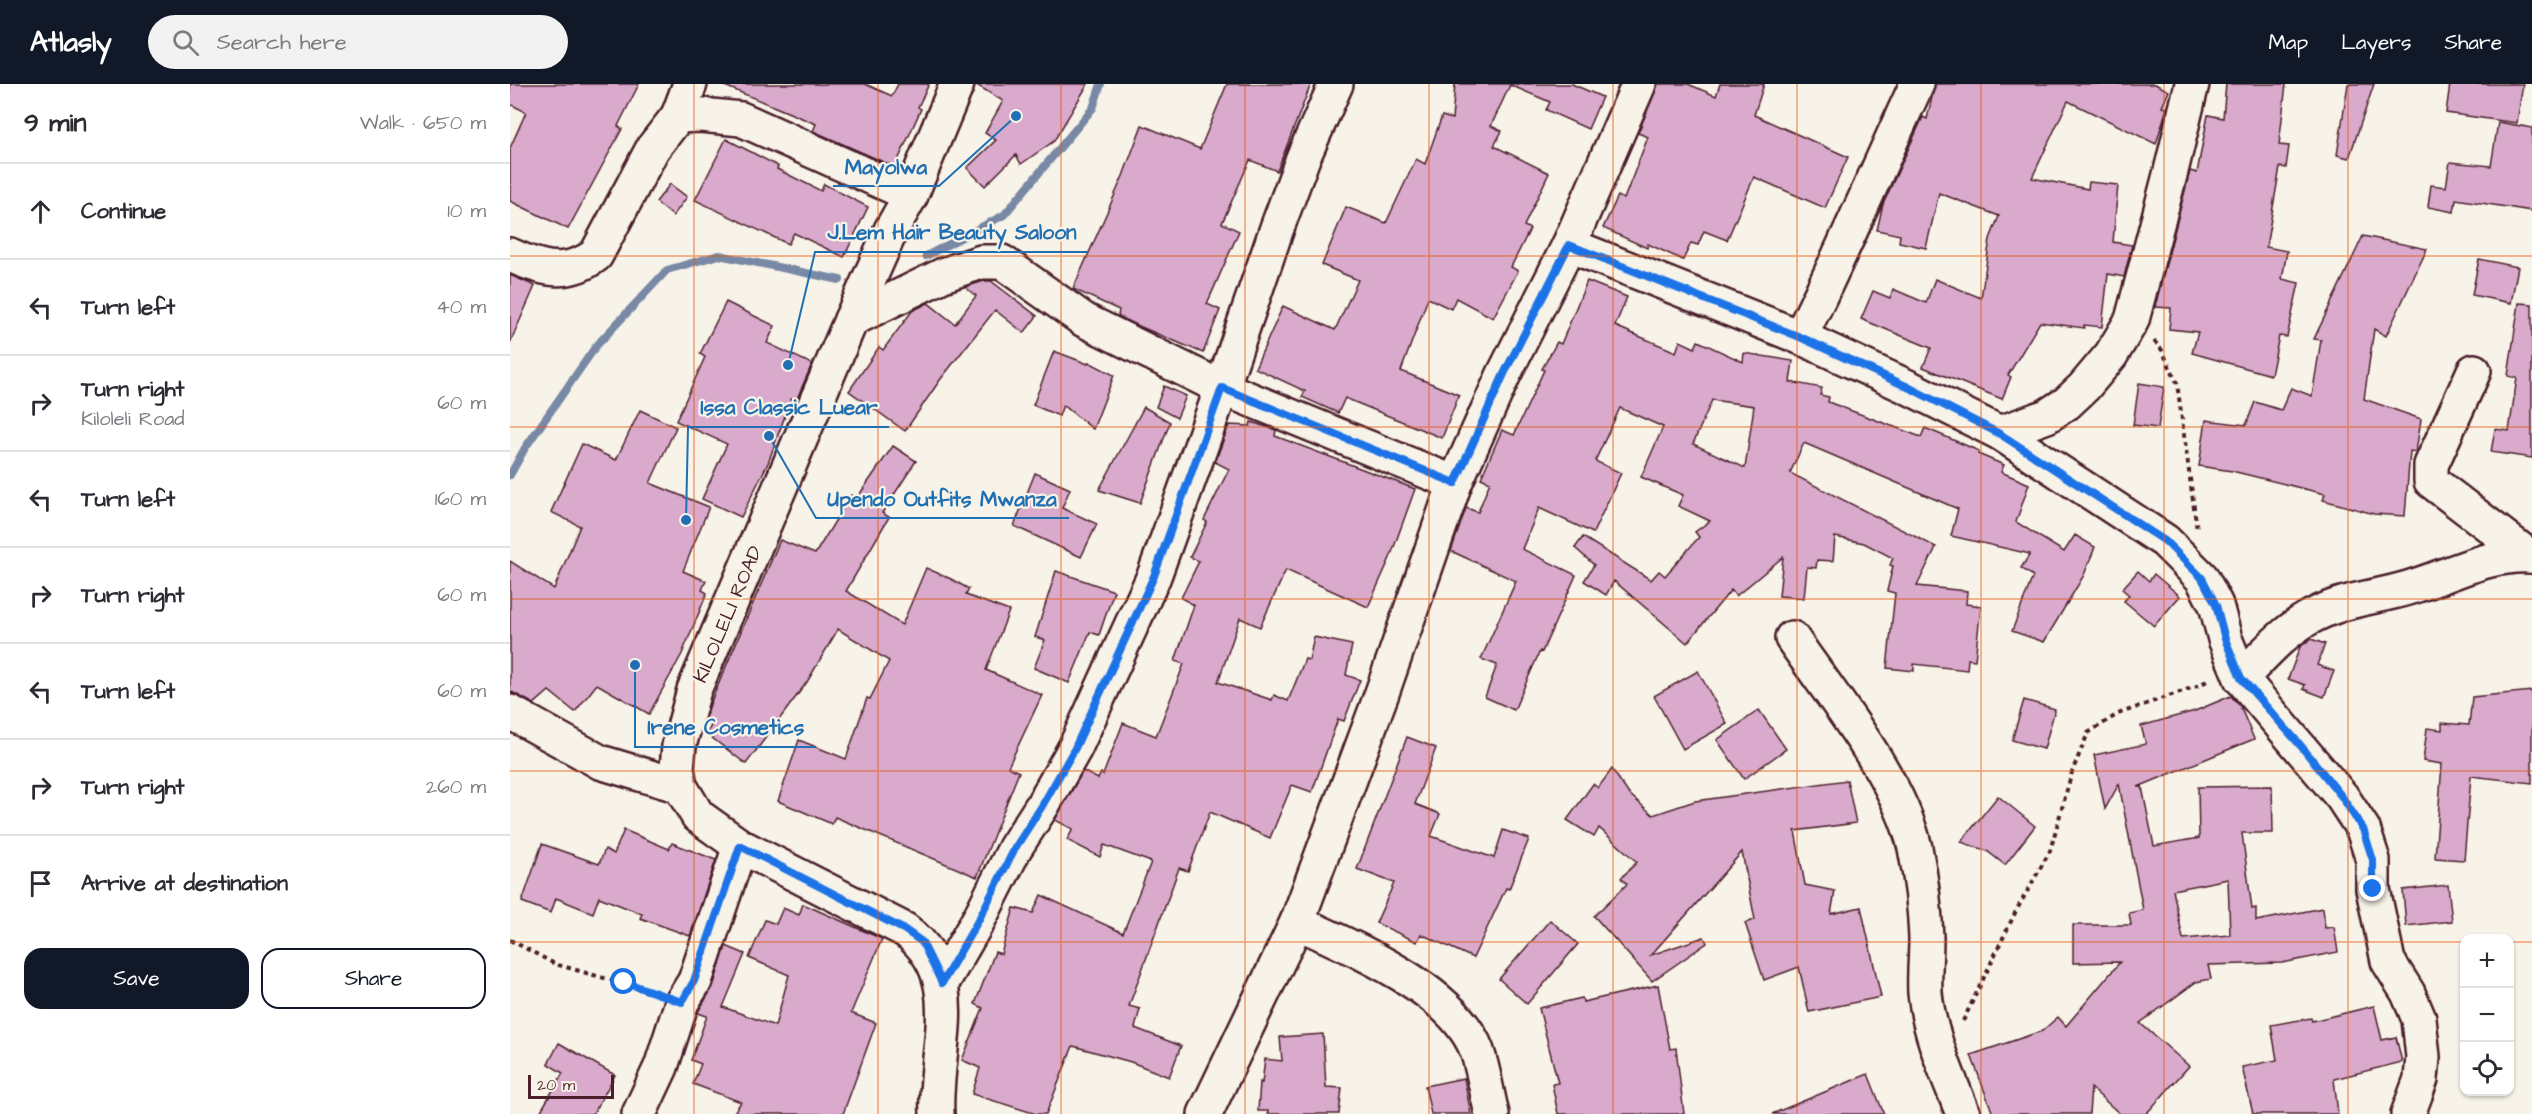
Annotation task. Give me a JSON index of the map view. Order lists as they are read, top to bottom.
{
  "streets": {
    "street": ["KILOLELI ROAD"]
  },
  "places": [
    "Mayolwa",
    "J.Lem Hair Beauty Saloon",
    "Upendo Outfits Mwanza",
    "Issa Classic Luear",
    "Irene Cosmetics"
  ],
  "scale_bar": "20 m",
  "page": {
    "header": "Atlasly",
    "search": "Search here",
    "nav": ["Map", "Layers", "Share"],
    "heading": ["9 min", "Walk · 650 m"],
    "list": [
      ["Continue", "10 m"],
      ["Turn left", "40 m"],
      ["Turn right", "Kiloleli Road", "60 m"],
      ["Turn left", "160 m"],
      ["Turn right", "60 m"],
      ["Turn left", "60 m"],
      ["Turn right", "260 m"],
      "Arrive at destination"
    ],
    "buttons": ["Save", "Share"],
    "map_buttons": ["+", "−"],
    "scale": "20 m"
  }
}
